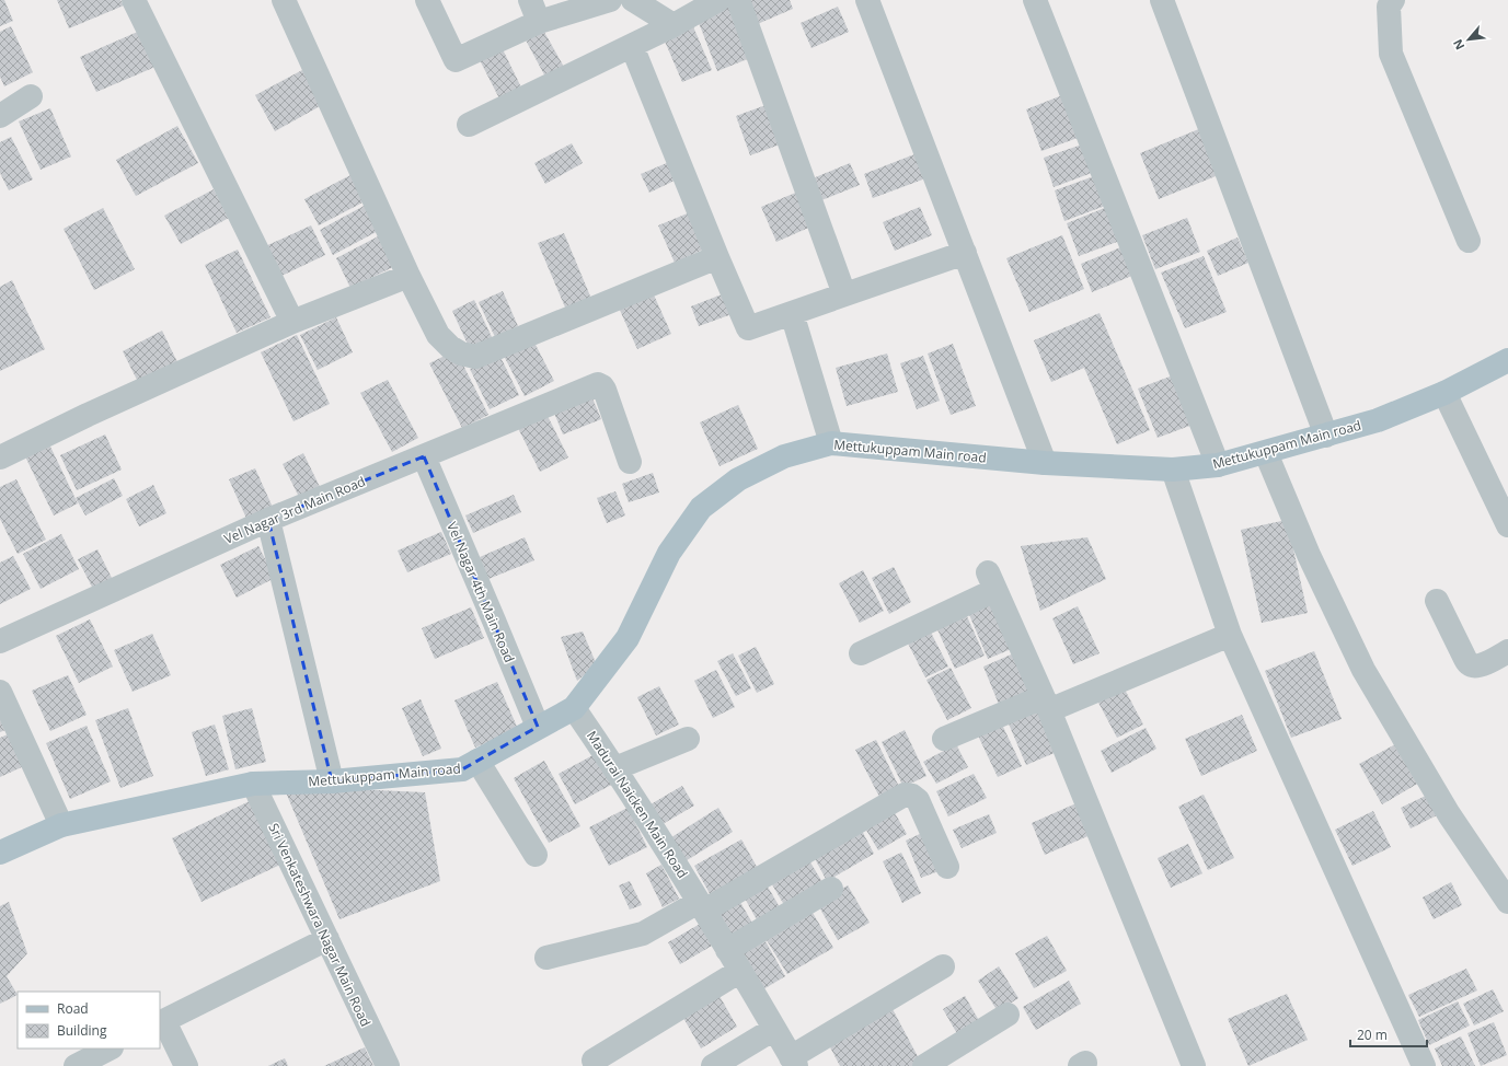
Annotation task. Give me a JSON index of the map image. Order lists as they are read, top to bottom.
{
  "streets": {
    "main road": ["Mettukuppam Main road"],
    "street": [
      "Vel Nagar 3rd Main Road",
      "Vel Nagar 4th Main Road",
      "Madurai Naicken Main Road",
      "Sri Venkateshwara Nagar Main Road"
    ]
  },
  "crossings": [
    ["Mettukuppam Main road", "Vel Nagar 4th Main Road"],
    ["Mettukuppam Main road", "Madurai Naicken Main Road"],
    ["Mettukuppam Main road", "Sri Venkateshwara Nagar Main Road"],
    ["Vel Nagar 3rd Main Road", "Vel Nagar 4th Main Road"]
  ],
  "legend": ["Road", "Building"],
  "scale_bar": "20 m",
  "north": "bottom left"
}
